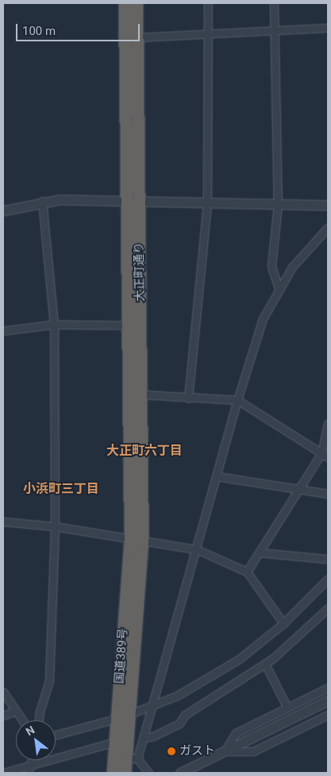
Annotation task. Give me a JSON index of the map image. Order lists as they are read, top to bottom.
{
  "streets": {
    "highway": ["大正町通り", "国道389号"]
  },
  "crossings": [
    ["大正町通り", "国道389号"]
  ],
  "districts": ["大正町六丁目", "小浜町三丁目"],
  "places": ["ガスト"],
  "scale_bar": "100 m",
  "north": "top left"
}
